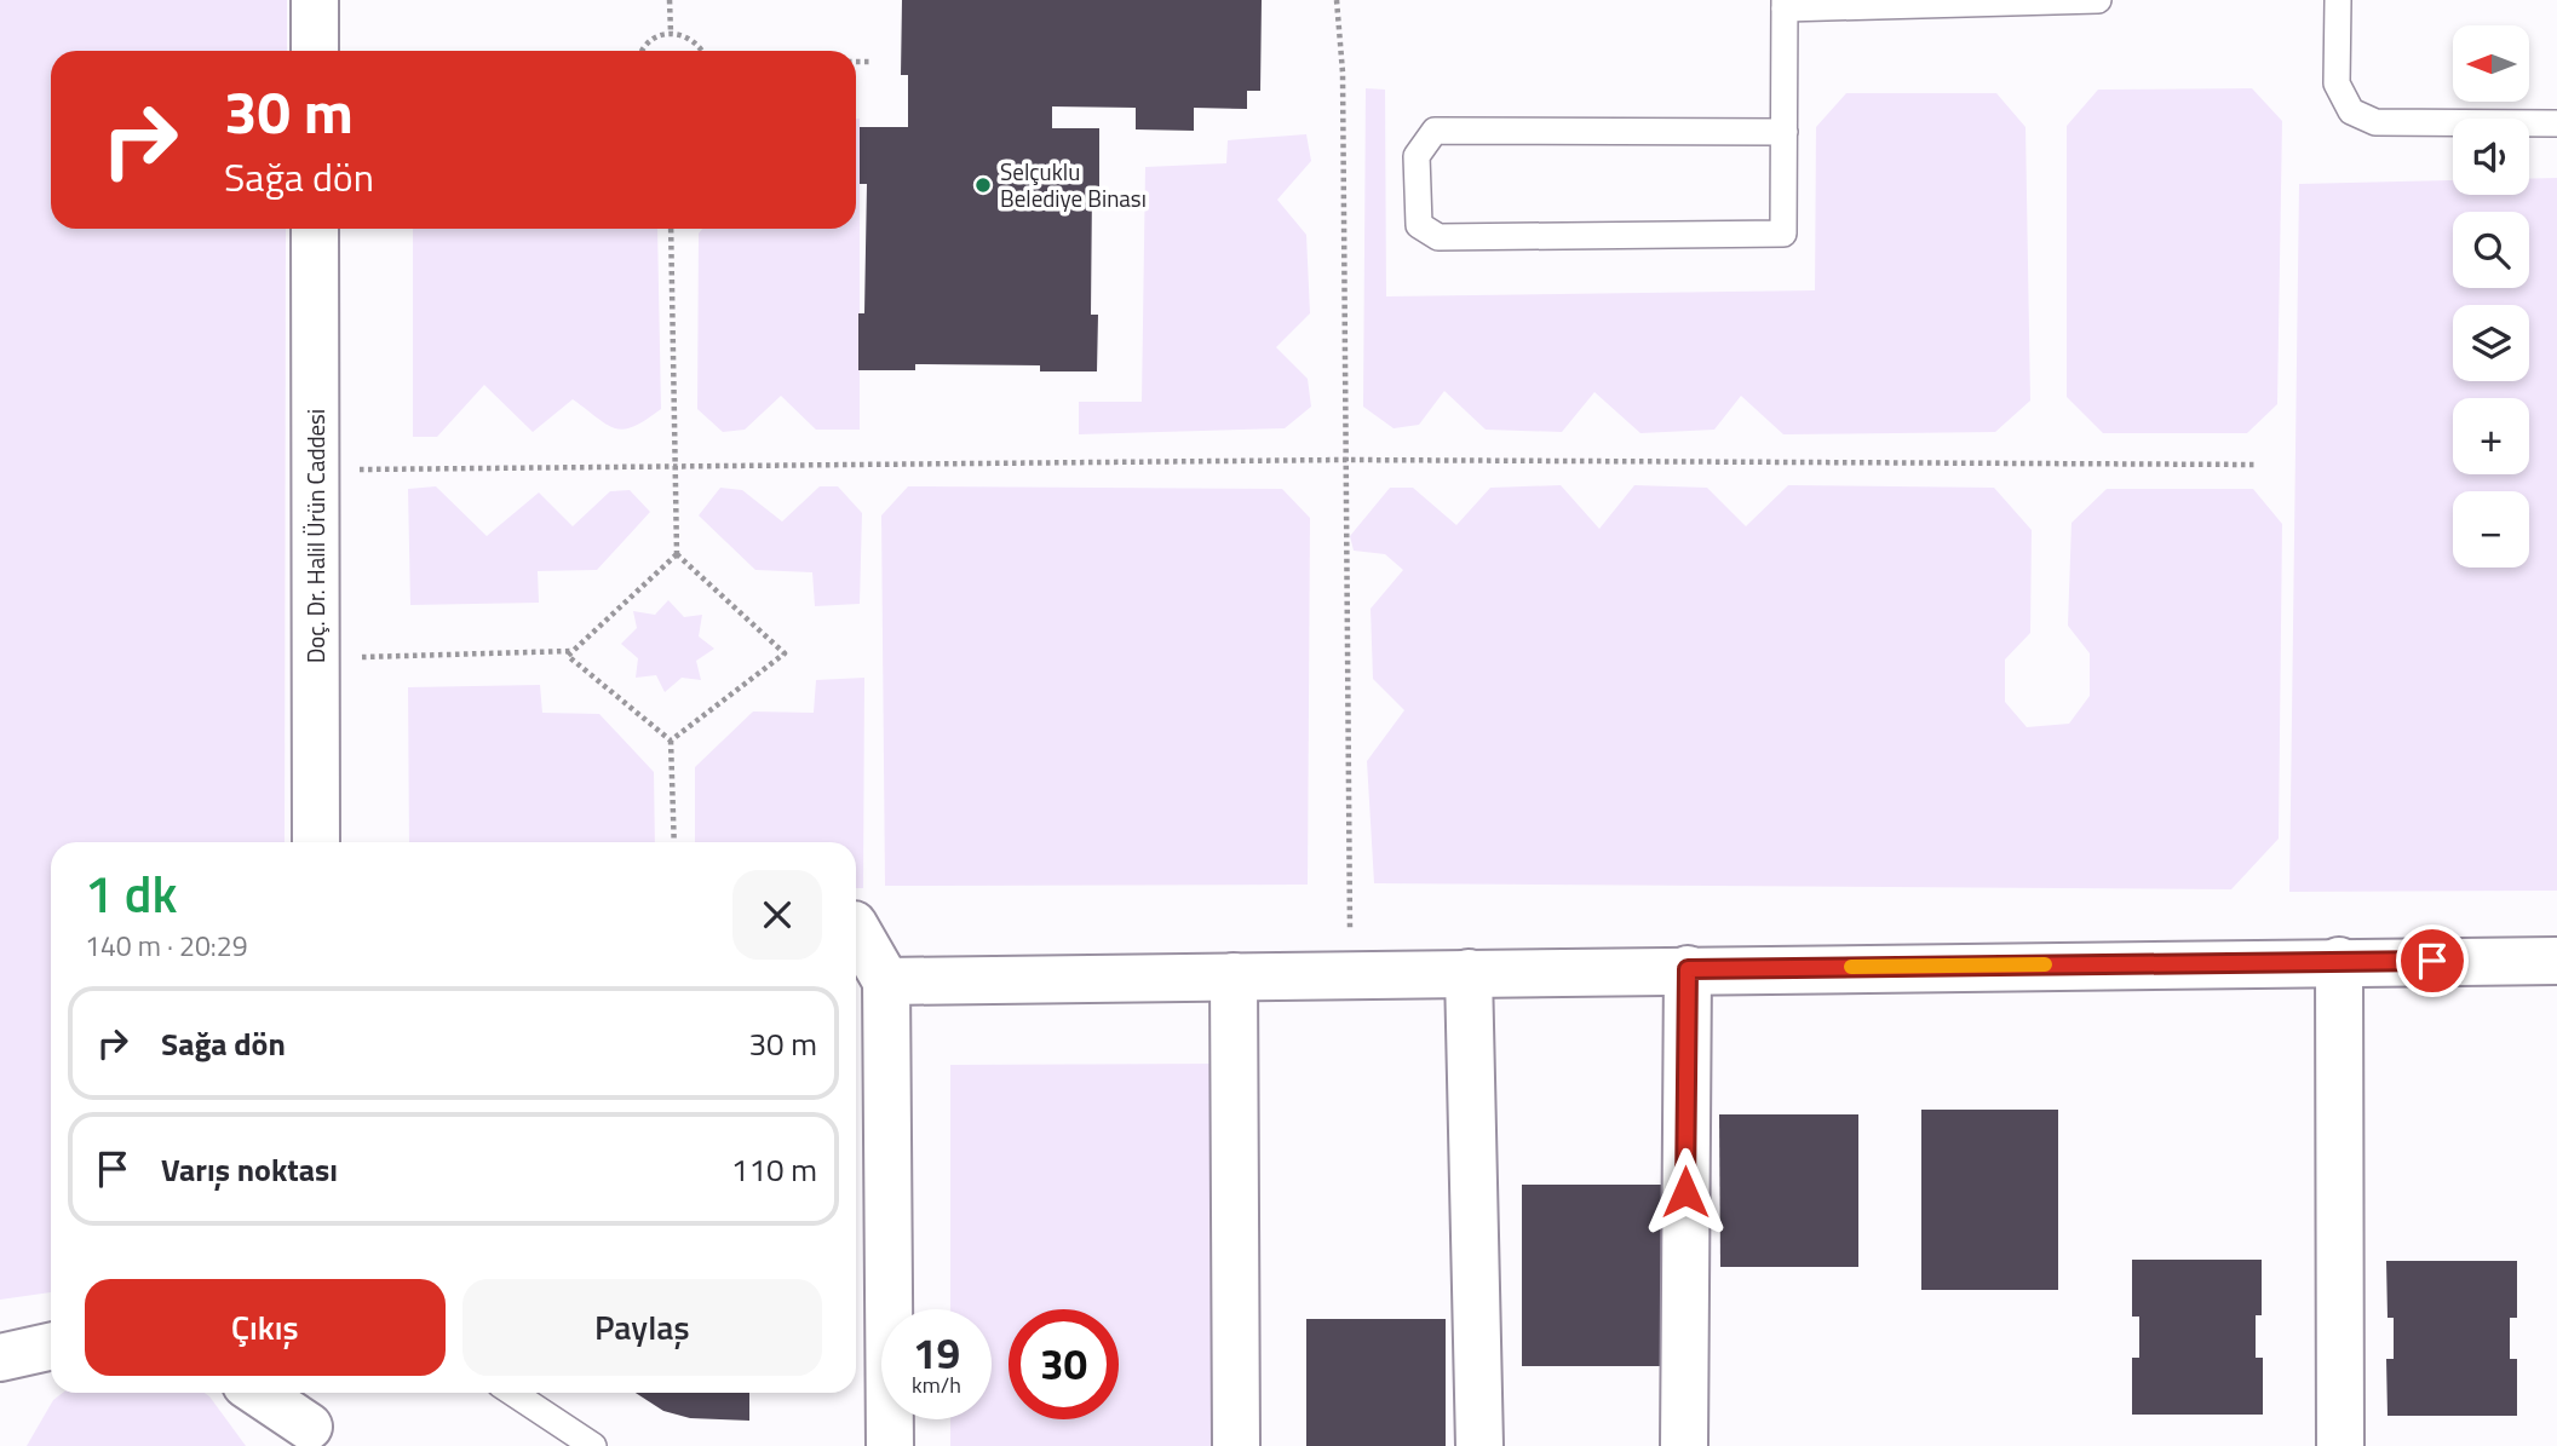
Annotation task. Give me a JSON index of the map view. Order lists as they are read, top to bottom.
{
  "streets": {
    "street": ["Doç. Dr. Halil Ürün Caddesi"]
  },
  "places": ["Selçuklu Belediye Binası"],
  "north": "left",
  "page": {
    "map_buttons": ["+", "−"],
    "turn": ["30 m", "Sağa dön"],
    "heading": ["1 dk", "140 m · 20:29"],
    "list": [
      {
        "name": "Sağa dön",
        "value": "30 m"
      },
      {
        "name": "Varış noktası",
        "value": "110 m"
      }
    ],
    "buttons": ["Çıkış", "Paylaş"],
    "speed": "19 km/h",
    "limit": "30"
  }
}
